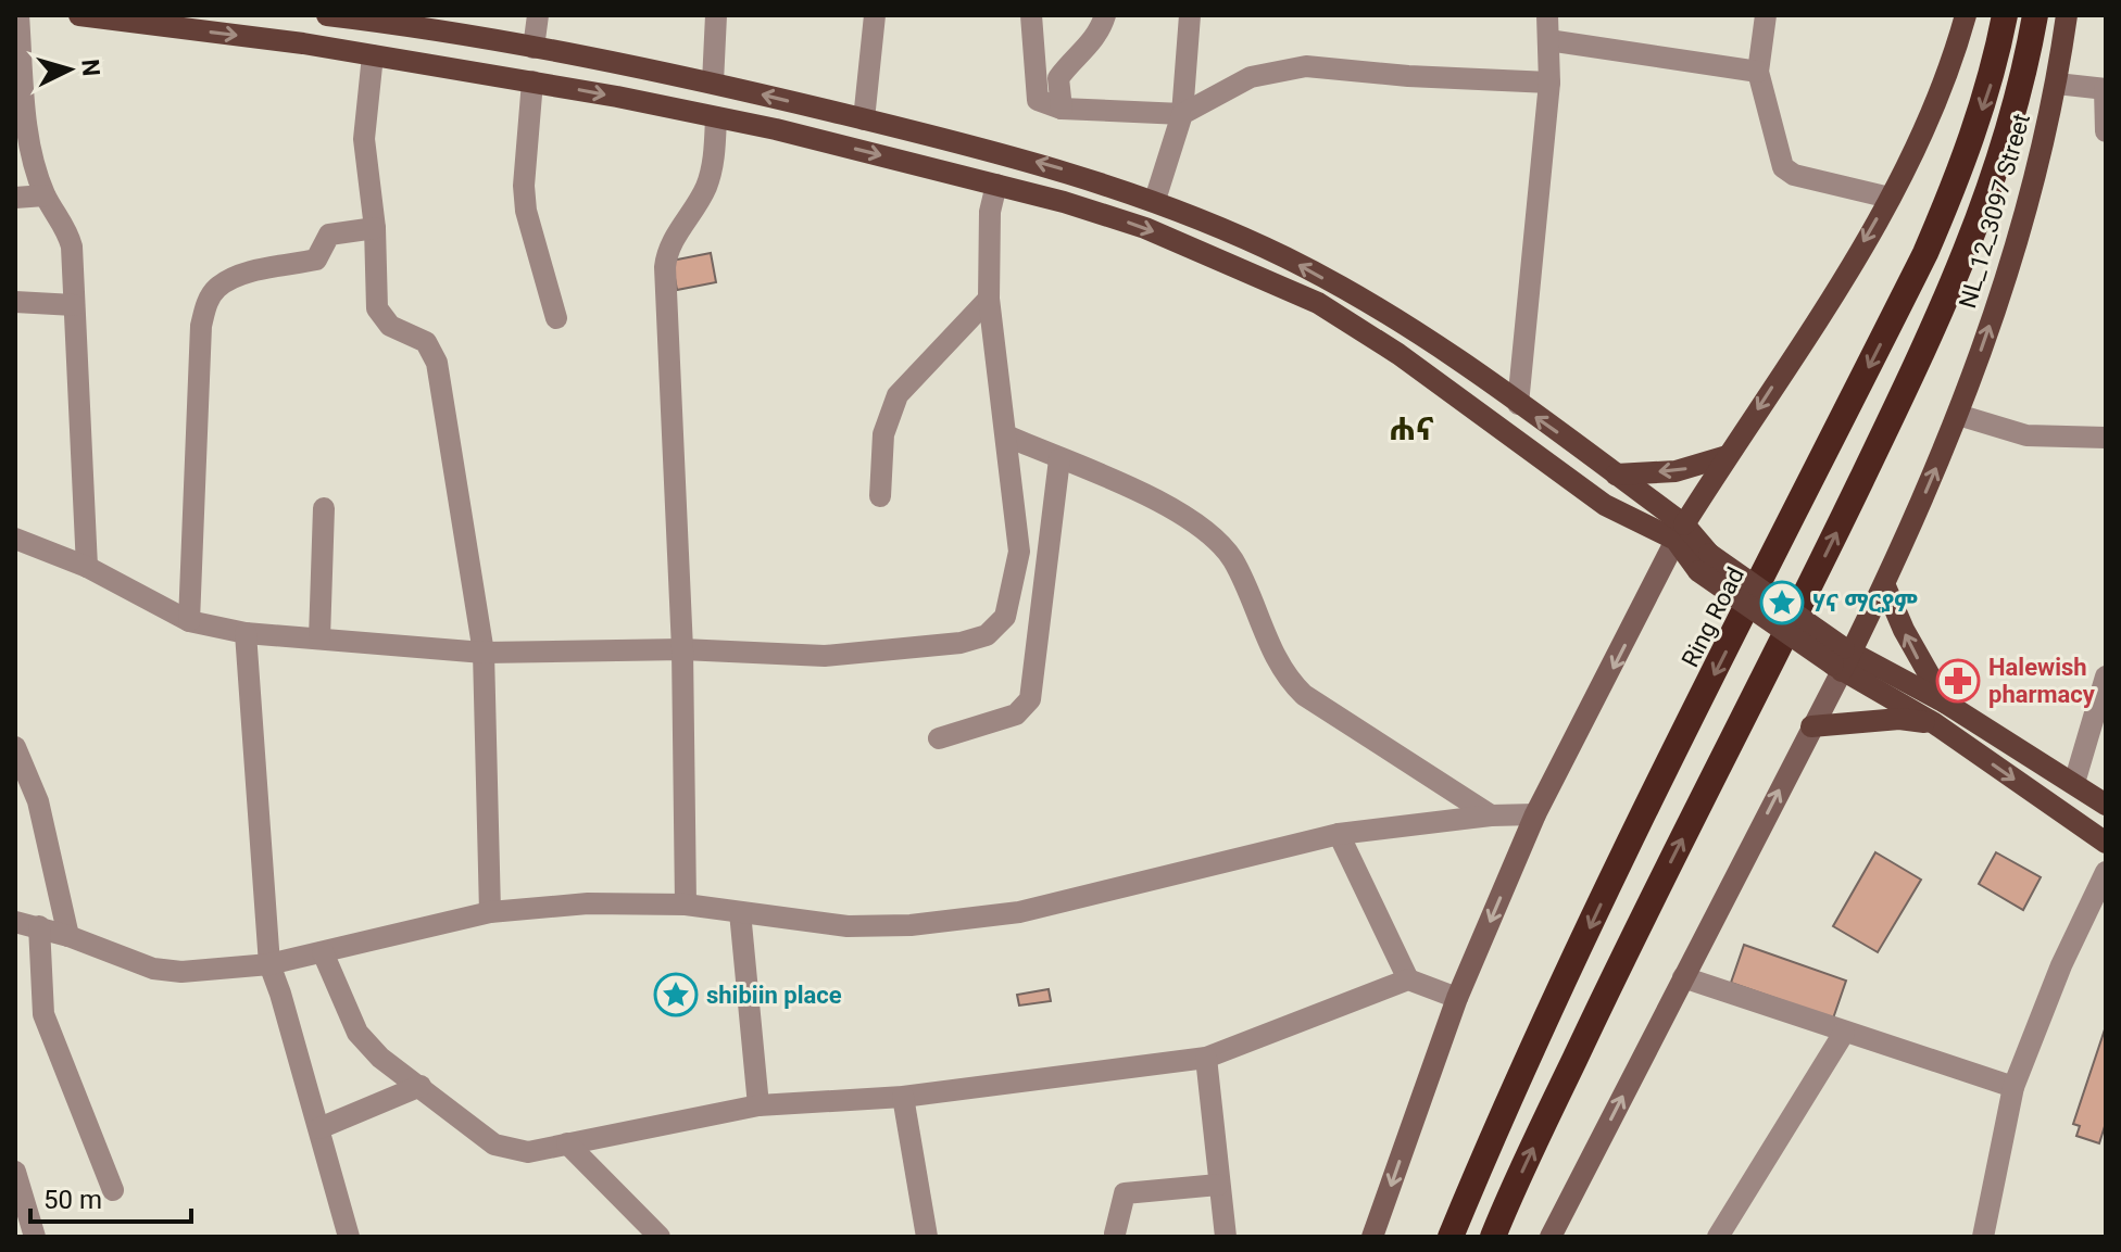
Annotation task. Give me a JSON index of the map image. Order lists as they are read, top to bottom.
{
  "streets": {
    "highway": ["Ring Road"],
    "main road": ["NL_12_3097 Street"]
  },
  "districts": ["ሐና"],
  "places": {
    "place": ["ሃና ማርያም", "shibiin place"],
    "pharmacy": ["Halewish pharmacy"]
  },
  "scale_bar": "50 m",
  "north": "right"
}
